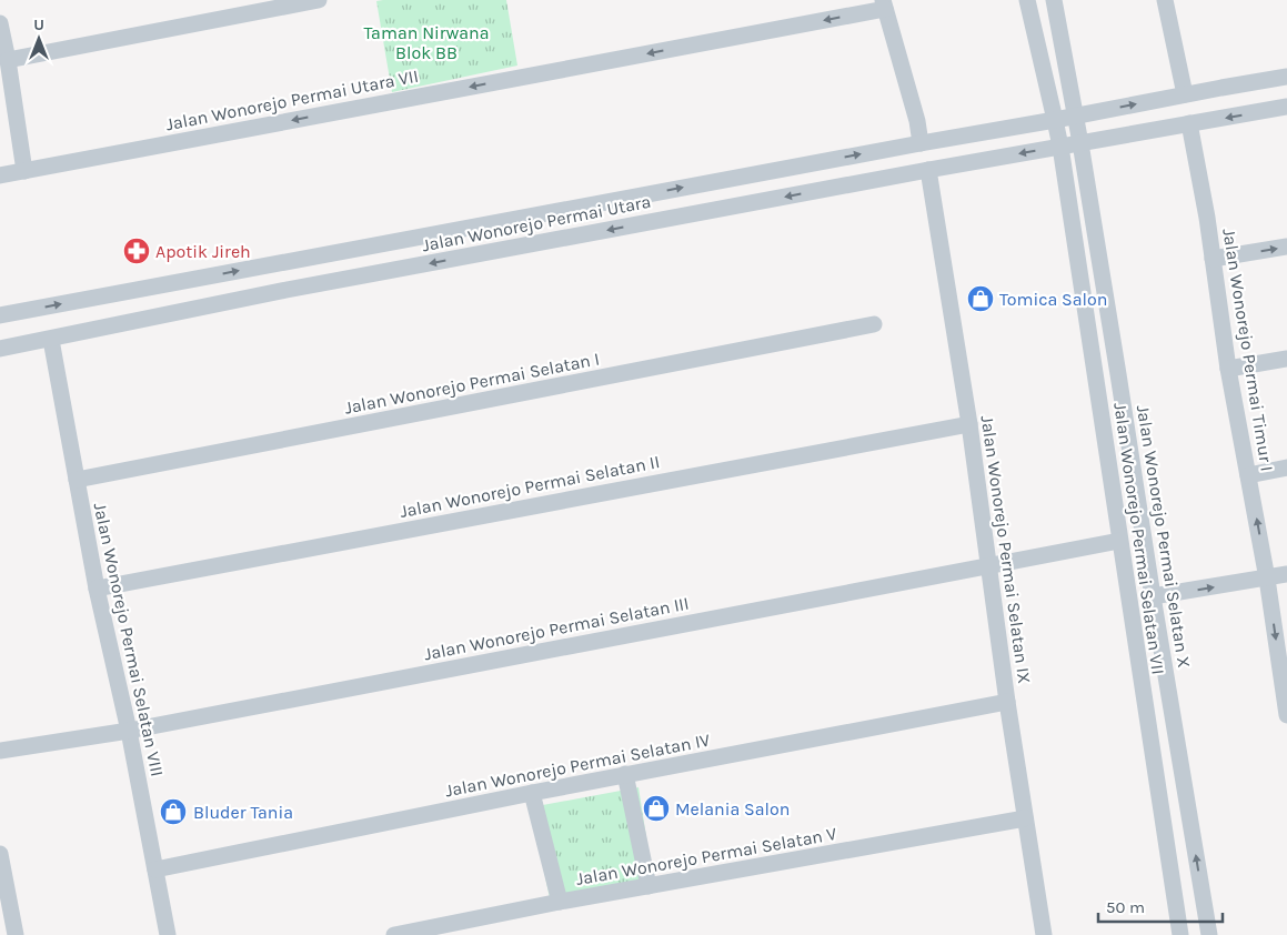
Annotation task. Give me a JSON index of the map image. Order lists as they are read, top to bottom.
{
  "streets": {
    "street": [
      "Jalan Wonorejo Permai Utara VII",
      "Jalan Wonorejo Permai Utara",
      "Jalan Wonorejo Permai Timur I",
      "Jalan Wonorejo Permai Selatan I",
      "Jalan Wonorejo Permai Selatan II",
      "Jalan Wonorejo Permai Selatan X",
      "Jalan Wonorejo Permai Selatan VII",
      "Jalan Wonorejo Permai Selatan IX",
      "Jalan Wonorejo Permai Selatan III",
      "Jalan Wonorejo Permai Selatan VIII",
      "Jalan Wonorejo Permai Selatan IV",
      "Jalan Wonorejo Permai Selatan V"
    ]
  },
  "crossings": [
    ["Jalan Wonorejo Permai Utara", "Jalan Wonorejo Permai Timur I"],
    ["Jalan Wonorejo Permai Utara", "Jalan Wonorejo Permai Selatan X"],
    ["Jalan Wonorejo Permai Utara", "Jalan Wonorejo Permai Selatan VII"],
    ["Jalan Wonorejo Permai Utara", "Jalan Wonorejo Permai Selatan IX"],
    ["Jalan Wonorejo Permai Utara", "Jalan Wonorejo Permai Selatan VIII"],
    ["Jalan Wonorejo Permai Selatan I", "Jalan Wonorejo Permai Selatan VIII"],
    ["Jalan Wonorejo Permai Selatan II", "Jalan Wonorejo Permai Selatan IX"],
    ["Jalan Wonorejo Permai Selatan II", "Jalan Wonorejo Permai Selatan VIII"],
    ["Jalan Wonorejo Permai Selatan VII", "Jalan Wonorejo Permai Selatan III"],
    ["Jalan Wonorejo Permai Selatan IX", "Jalan Wonorejo Permai Selatan III"],
    ["Jalan Wonorejo Permai Selatan IX", "Jalan Wonorejo Permai Selatan IV"],
    ["Jalan Wonorejo Permai Selatan IX", "Jalan Wonorejo Permai Selatan V"],
    ["Jalan Wonorejo Permai Selatan III", "Jalan Wonorejo Permai Selatan VIII"],
    ["Jalan Wonorejo Permai Selatan VIII", "Jalan Wonorejo Permai Selatan IV"]
  ],
  "one_way": ["Jalan Wonorejo Permai Selatan X"],
  "parks": ["Taman Nirwana Blok BB"],
  "places": {
    "pharmacy": ["Apotik Jireh"],
    "shop": ["Tomica Salon", "Melania Salon", "Bluder Tania"]
  },
  "scale_bar": "50 m",
  "north": "top"
}
